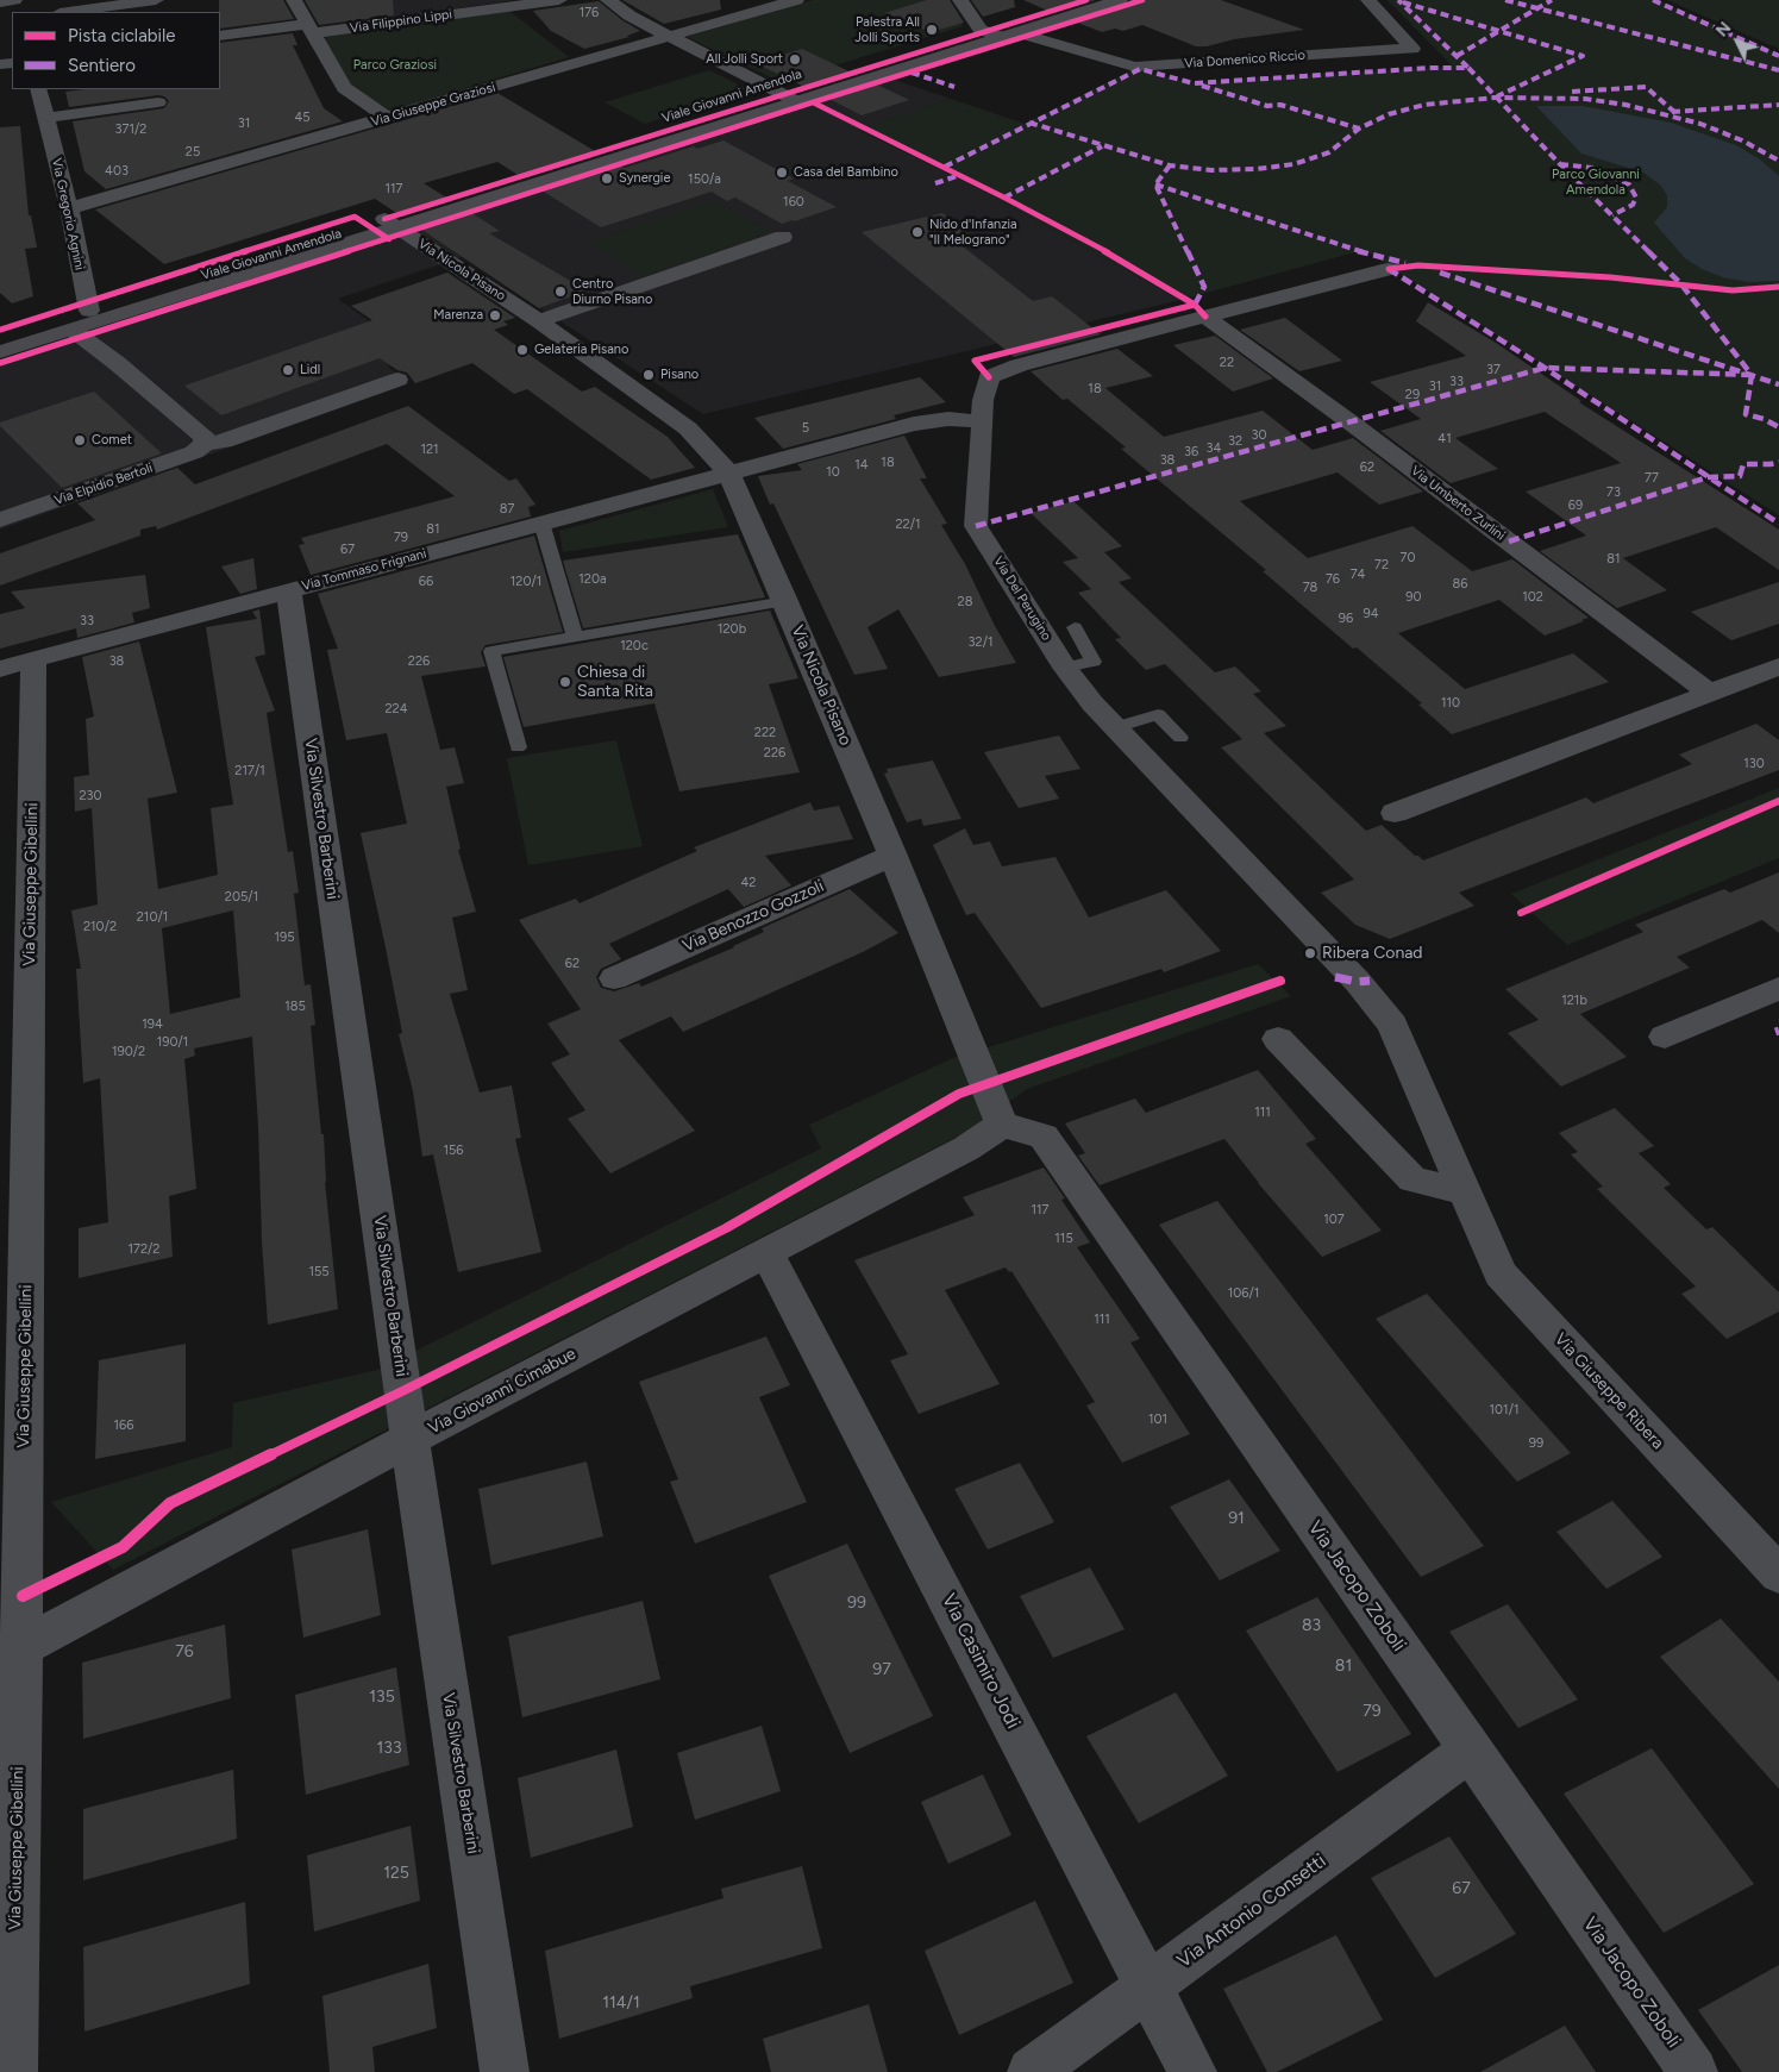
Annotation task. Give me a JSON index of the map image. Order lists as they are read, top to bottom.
{
  "streets": {
    "main road": ["Viale Giovanni Amendola"],
    "street": [
      "Via Filippino Lippi",
      "Via Domenico Riccio",
      "Via Giuseppe Graziosi",
      "Via Gregorio Agnini",
      "Via Nicola Pisano",
      "Via Elpidio Bertoli",
      "Via Umberto Zurlini",
      "Via Tommaso Frignani",
      "Via Del Perugino",
      "Via Silvestro Barberini",
      "Via Giuseppe Gibellini",
      "Via Benozzo Gozzoli",
      "Via Giovanni Cimabue",
      "Via Giuseppe Ribera",
      "Via Jacopo Zoboli",
      "Via Casimiro Jodi",
      "Via Antonio Consetti"
    ]
  },
  "crossings": [
    ["Via Domenico Riccio", "Viale Giovanni Amendola"],
    ["Viale Giovanni Amendola", "Via Gregorio Agnini"],
    ["Viale Giovanni Amendola", "Via Nicola Pisano"],
    ["Via Giuseppe Graziosi", "Via Gregorio Agnini"],
    ["Via Nicola Pisano", "Via Tommaso Frignani"],
    ["Via Nicola Pisano", "Via Benozzo Gozzoli"],
    ["Via Nicola Pisano", "Via Giovanni Cimabue"],
    ["Via Nicola Pisano", "Via Jacopo Zoboli"],
    ["Via Tommaso Frignani", "Via Silvestro Barberini"],
    ["Via Tommaso Frignani", "Via Giuseppe Gibellini"],
    ["Via Del Perugino", "Via Giuseppe Ribera"],
    ["Via Silvestro Barberini", "Via Giovanni Cimabue"],
    ["Via Giuseppe Gibellini", "Via Giovanni Cimabue"],
    ["Via Giovanni Cimabue", "Via Jacopo Zoboli"],
    ["Via Giovanni Cimabue", "Via Casimiro Jodi"],
    ["Via Jacopo Zoboli", "Via Antonio Consetti"],
    ["Via Casimiro Jodi", "Via Antonio Consetti"]
  ],
  "parks": ["Parco Graziosi", "Parco Giovanni Amendola"],
  "places": [
    "Palestra All Jolli Sports",
    "All Jolli Sport",
    "Casa del Bambino",
    "Synergie",
    "Nido d'Infanzia \"Il Melograno\"",
    "Centro Diurno Pisano",
    "Marenza",
    "Gelateria Pisano",
    "Lidl",
    "Pisano",
    "Comet",
    "Chiesa di Santa Rita",
    "Ribera Conad"
  ],
  "house_numbers": [
    "176",
    "45",
    "31",
    "371/2",
    "25",
    "403",
    "150/a",
    "117",
    "160",
    "22",
    "37",
    "33",
    "31",
    "18",
    "29",
    "5",
    "30",
    "41",
    "32",
    "34",
    "121",
    "36",
    "38",
    "18",
    "14",
    "62",
    "10",
    "77",
    "73",
    "69",
    "87",
    "22/1",
    "81",
    "79",
    "67",
    "70",
    "81",
    "72",
    "74",
    "120a",
    "76",
    "66",
    "120/1",
    "86",
    "78",
    "90",
    "102",
    "28",
    "94",
    "96",
    "33",
    "120b",
    "32/1",
    "120c",
    "38",
    "226",
    "110",
    "224",
    "222",
    "226",
    "130",
    "217/1",
    "230",
    "42",
    "205/1",
    "210/1",
    "210/2",
    "195",
    "62",
    "121b",
    "185",
    "194",
    "190/1",
    "190/2",
    "111",
    "156",
    "117",
    "107",
    "115",
    "172/2",
    "155",
    "106/1",
    "111",
    "101/1",
    "101",
    "166",
    "99",
    "91",
    "99",
    "83",
    "76",
    "81",
    "97",
    "135",
    "79",
    "133",
    "125",
    "67",
    "114/1"
  ],
  "legend": ["Pista ciclabile", "Sentiero"],
  "north": "top left"
}
